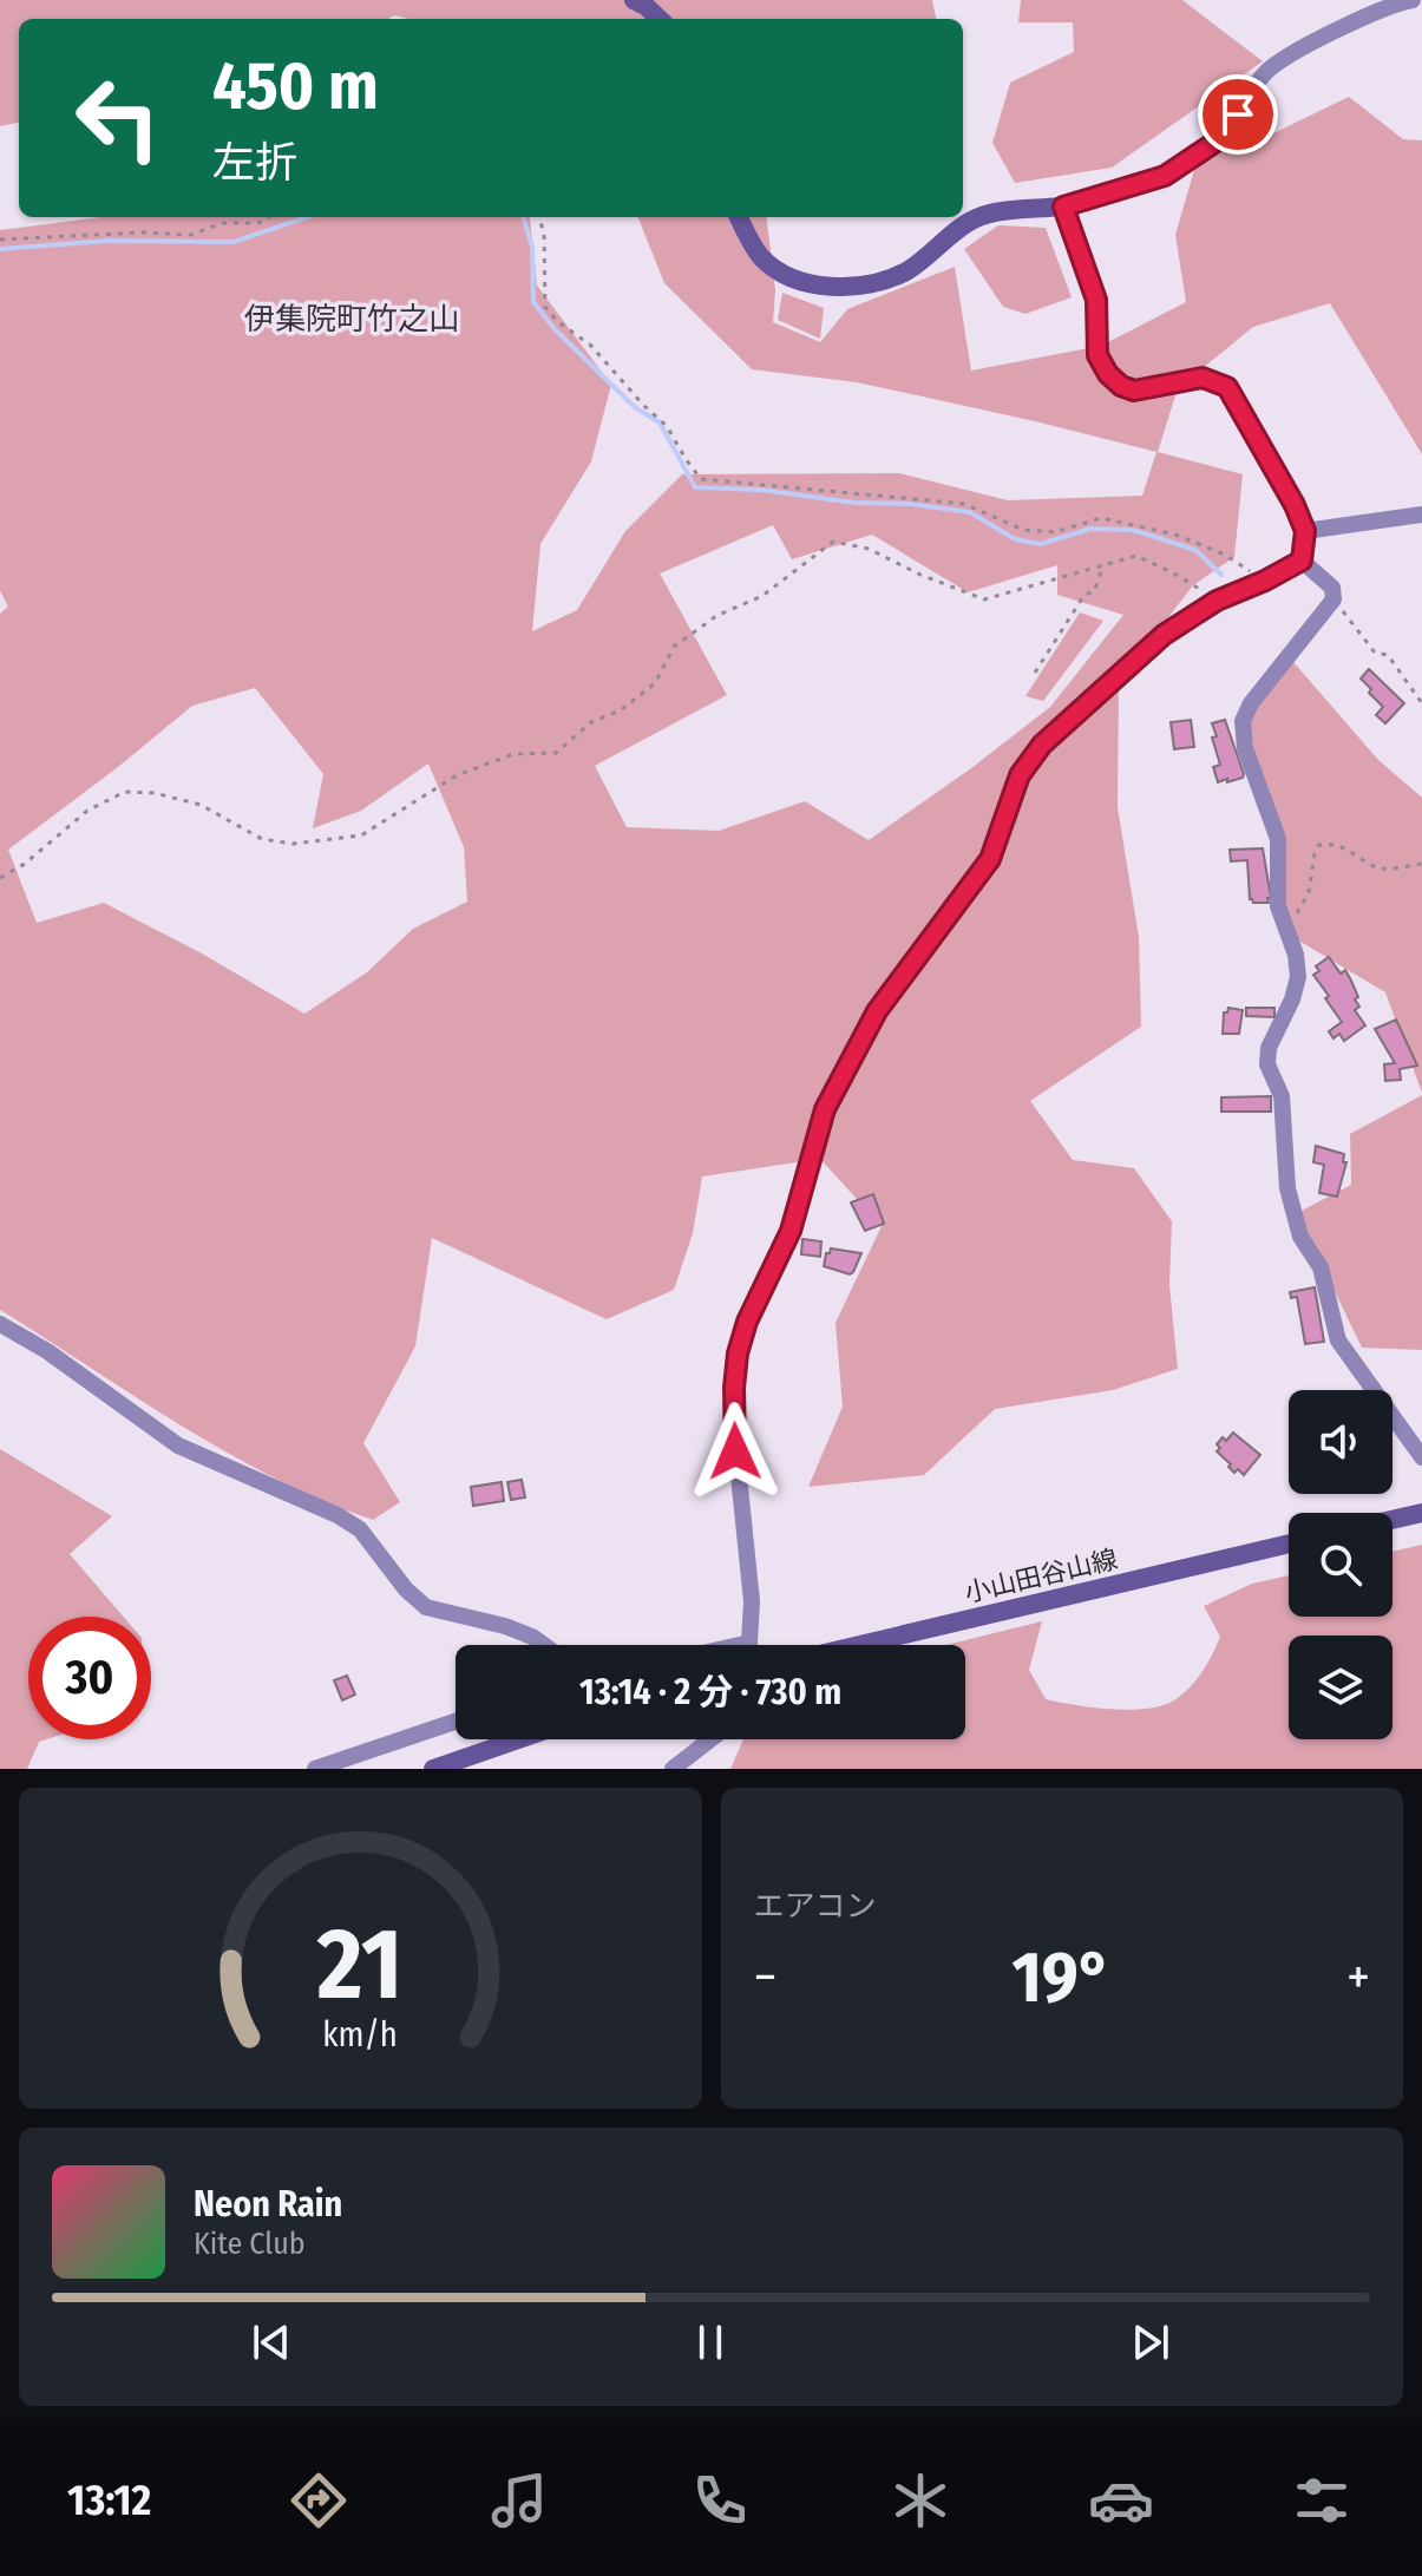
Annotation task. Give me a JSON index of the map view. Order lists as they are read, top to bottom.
{
  "streets": {
    "main road": ["小山田谷山線"]
  },
  "districts": ["伊集院町竹之山"],
  "page": {
    "turn": ["450 m", "左折"],
    "limit": "30",
    "trip": "13:14 · 2 分 · 730 m",
    "tile": "エアコン",
    "heat": ["−", "19°", "+"],
    "song": ["Neon Rain", "Kite Club"],
    "tabs": "13:12",
    "gauge": ["21", "km/h"]
  }
}
